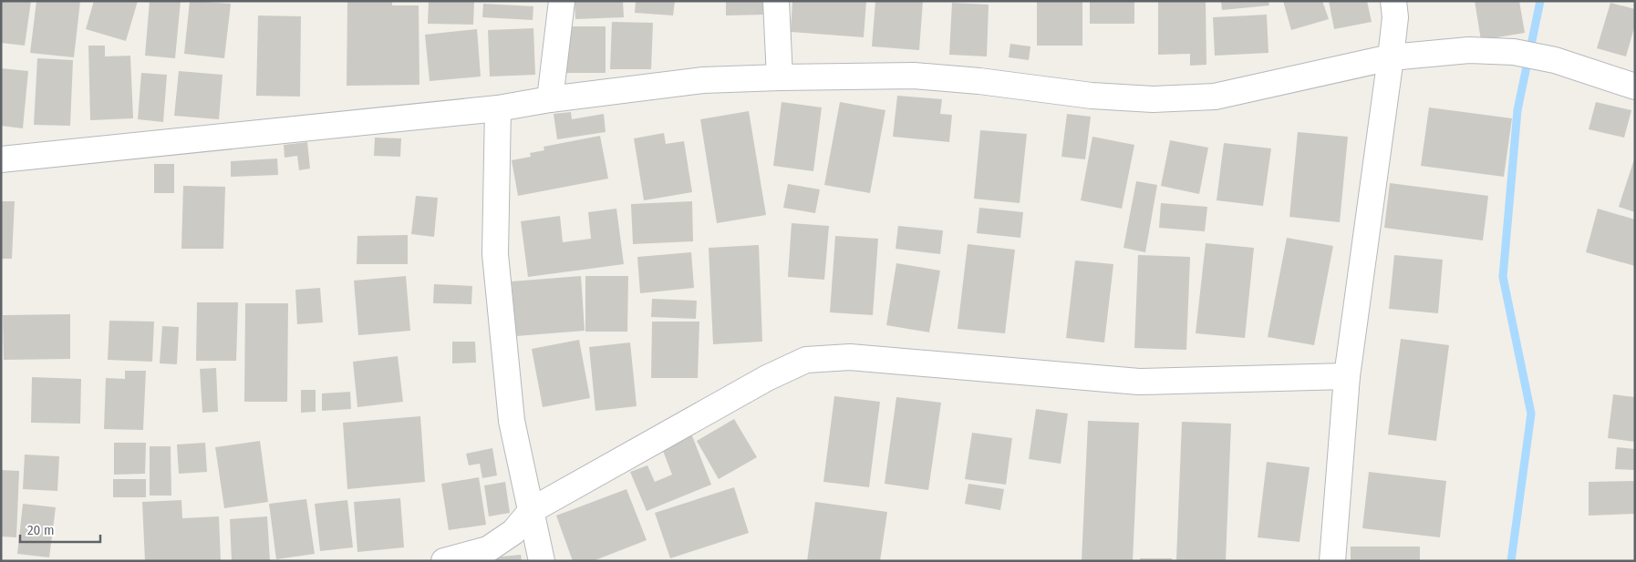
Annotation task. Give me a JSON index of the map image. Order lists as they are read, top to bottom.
{
  "scale_bar": "20 m"
}
